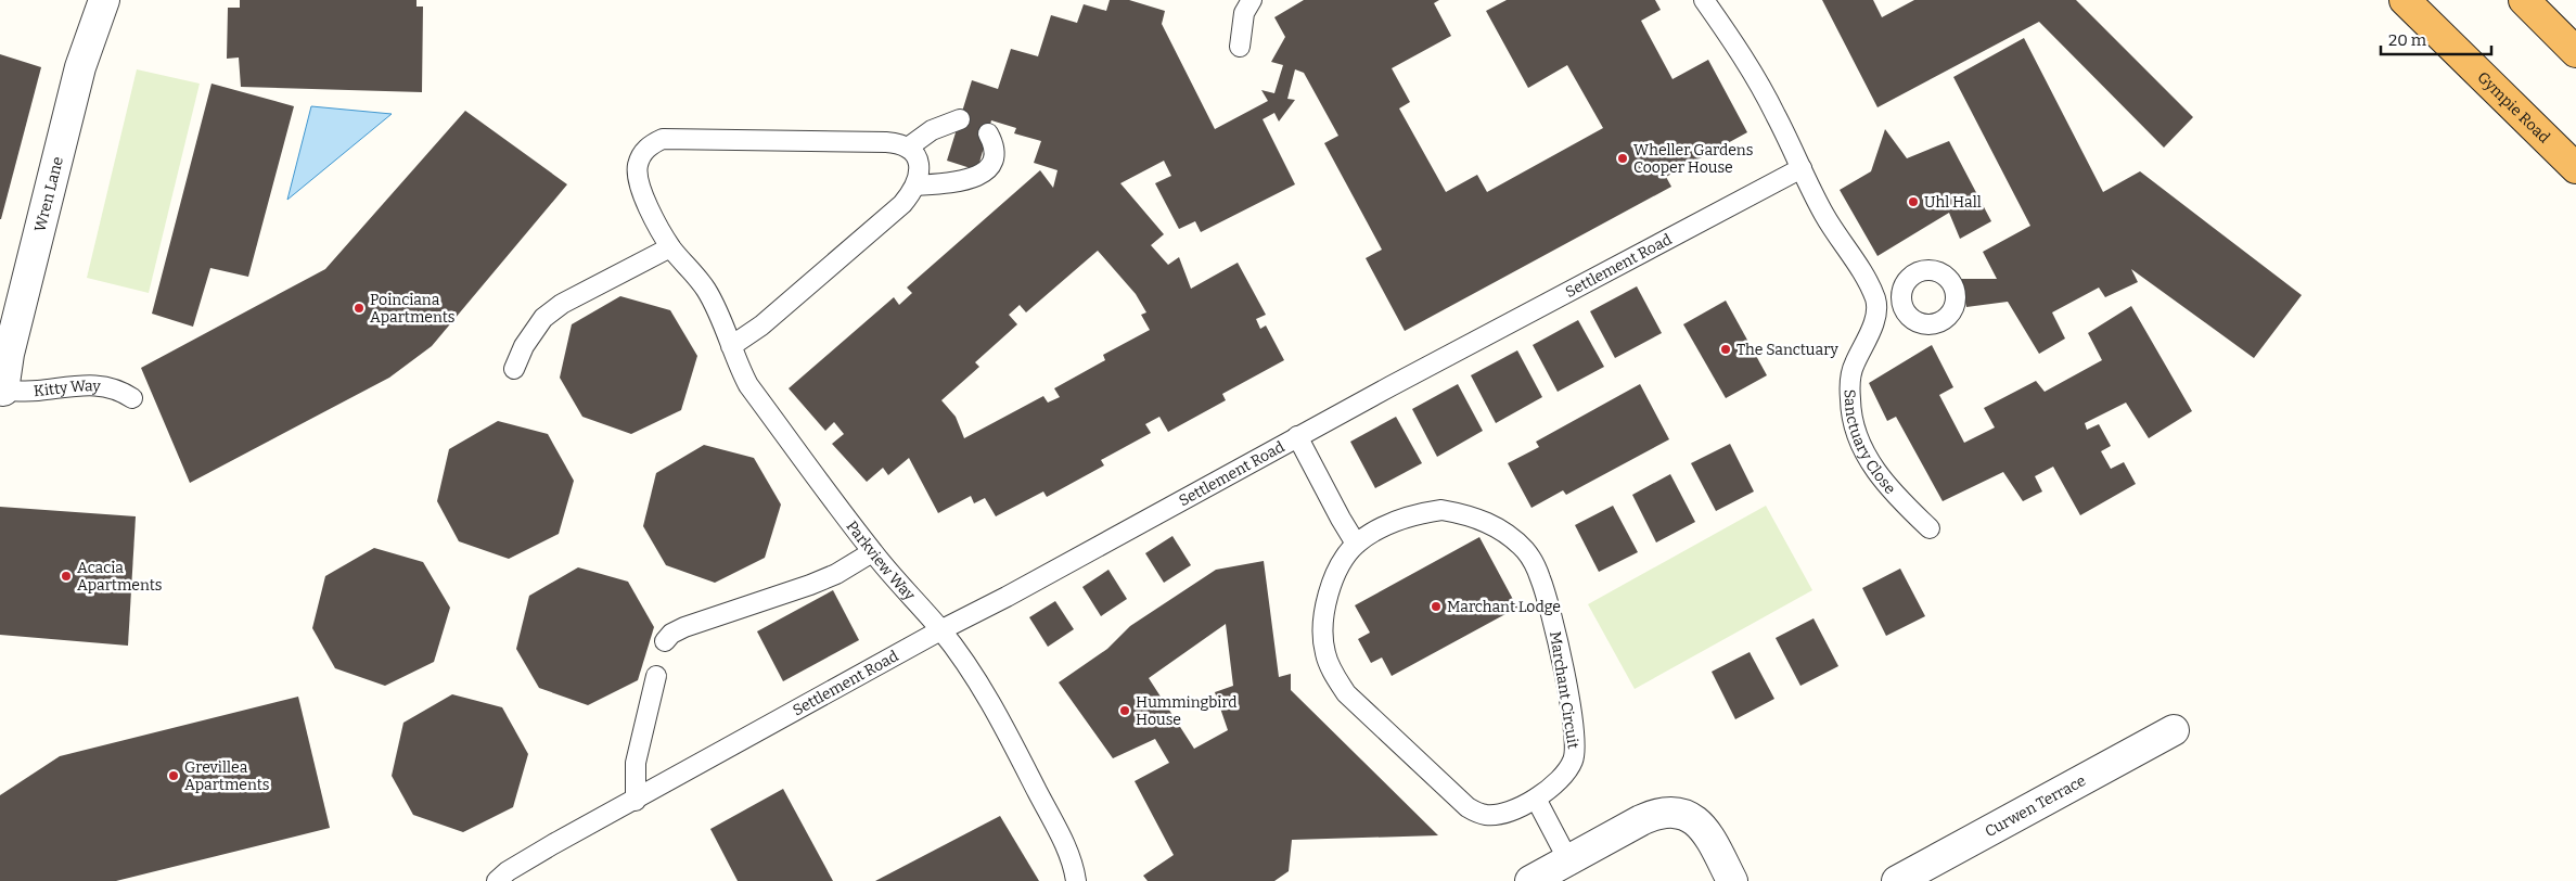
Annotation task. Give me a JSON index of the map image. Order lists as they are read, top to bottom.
{
  "streets": {
    "highway": ["Gympie Road"],
    "street": ["Wren Lane", "Curwen Terrace"],
    "lane": [
      "Settlement Road",
      "Kitty Way",
      "Sanctuary Close",
      "Parkview Way",
      "Marchant Circuit"
    ]
  },
  "crossings": [
    ["Wren Lane", "Kitty Way"],
    ["Settlement Road", "Parkview Way"]
  ],
  "places": [
    "Wheller Gardens Cooper House",
    "Uhl Hall",
    "Poinciana Apartments",
    "The Sanctuary",
    "Acacia Apartments",
    "Marchant Lodge",
    "Hummingbird House",
    "Grevillea Apartments"
  ],
  "scale_bar": "20 m"
}
